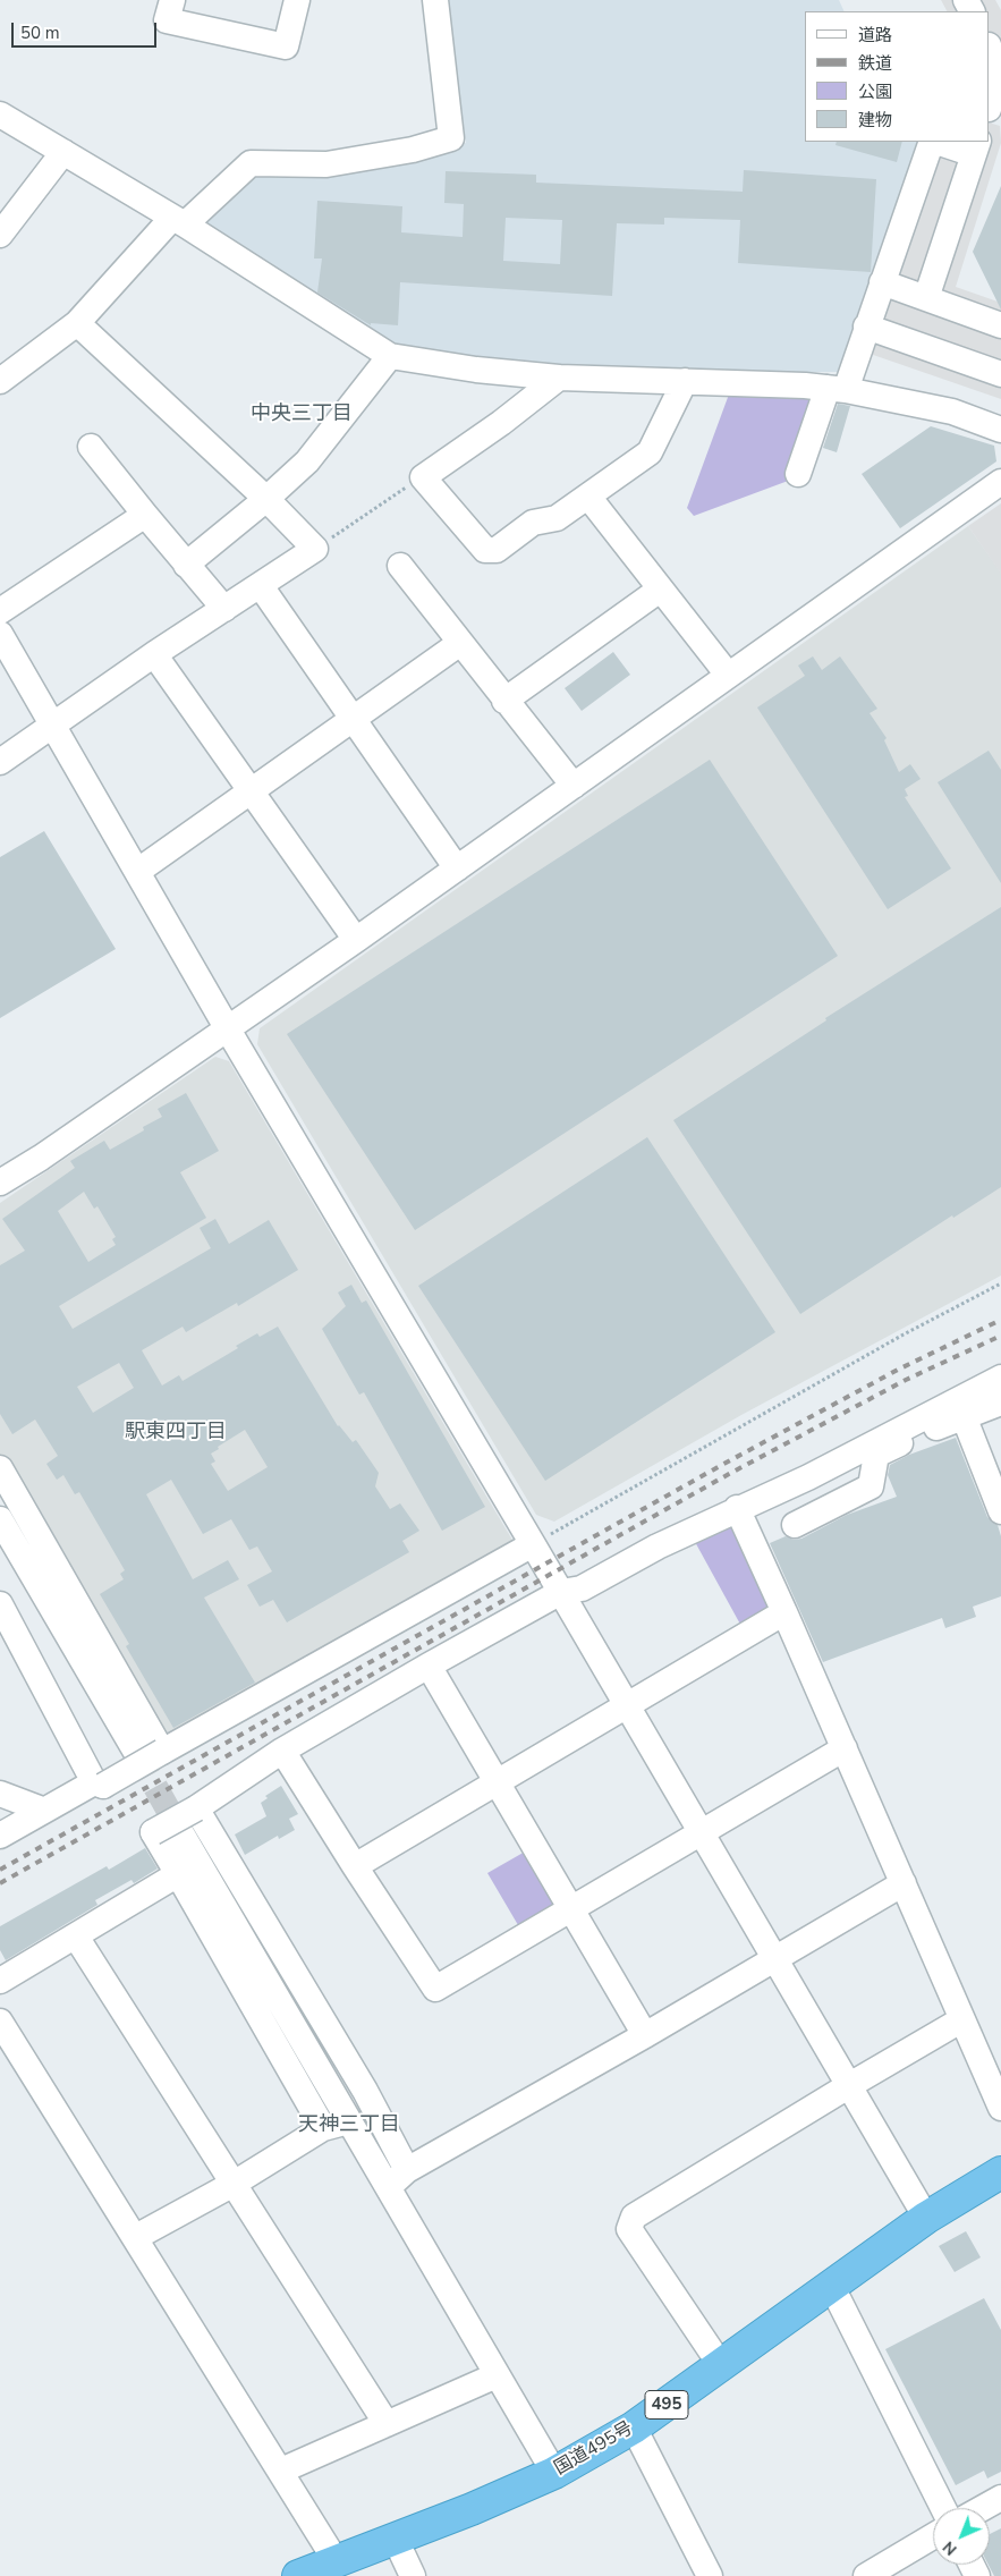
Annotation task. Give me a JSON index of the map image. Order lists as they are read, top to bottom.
{
  "streets": {
    "highway": ["495", "国道495号"]
  },
  "districts": ["中央三丁目", "駅東四丁目", "天神三丁目"],
  "legend": [
    "道路",
    "鉄道",
    "公園",
    "建物"
  ],
  "scale_bar": "50 m",
  "north": "bottom left"
}
